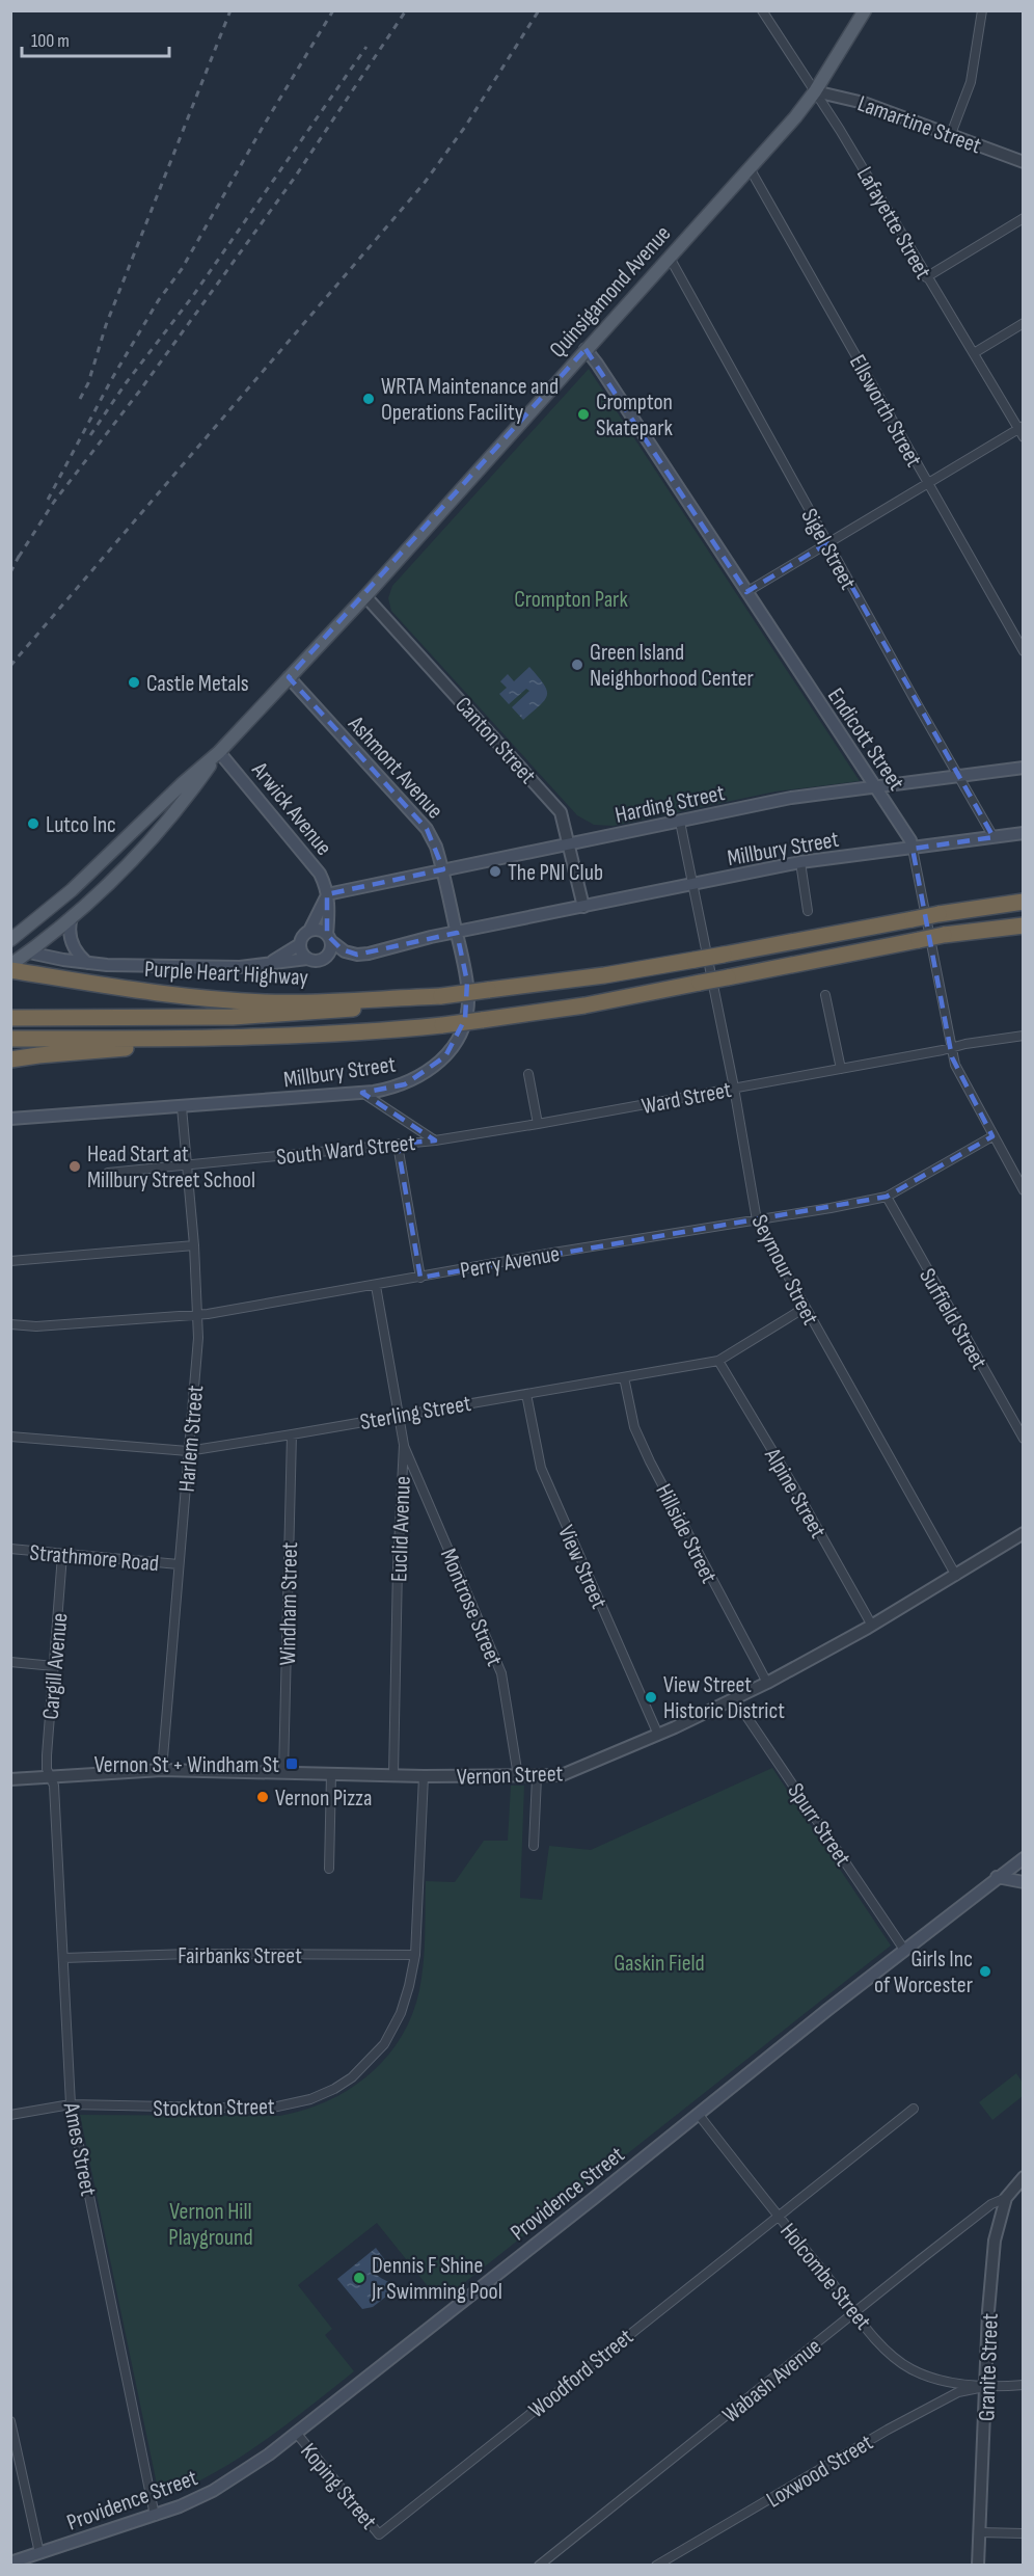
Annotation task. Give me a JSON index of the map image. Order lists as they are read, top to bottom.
{
  "streets": {
    "highway": ["Purple Heart Highway"],
    "main road": [
      "Quinsigamond Avenue",
      "Endicott Street",
      "Ashmont Avenue",
      "Harding Street",
      "Arwick Avenue",
      "Millbury Street",
      "Providence Street"
    ],
    "street": [
      "Lamartine Street",
      "Lafayette Street",
      "Ellsworth Street",
      "Sigel Street",
      "Canton Street",
      "Ward Street",
      "South Ward Street",
      "Perry Avenue",
      "Seymour Street",
      "Suffield Street",
      "Sterling Street",
      "Harlem Street",
      "Alpine Street",
      "Euclid Avenue",
      "Hillside Street",
      "Strathmore Road",
      "View Street",
      "Windham Street",
      "Montrose Street",
      "Cargill Avenue",
      "Vernon Street",
      "Spurr Street",
      "Fairbanks Street",
      "Stockton Street",
      "Ames Street",
      "Holcombe Street",
      "Granite Street",
      "Woodford Street",
      "Wabash Avenue",
      "Loxwood Street",
      "Koping Street"
    ]
  },
  "crossings": [
    ["Lamartine Street", "Lafayette Street"],
    ["Lamartine Street", "Quinsigamond Avenue"],
    ["Lafayette Street", "Quinsigamond Avenue"],
    ["Quinsigamond Avenue", "Ellsworth Street"],
    ["Quinsigamond Avenue", "Sigel Street"],
    ["Quinsigamond Avenue", "Endicott Street"],
    ["Quinsigamond Avenue", "Canton Street"],
    ["Quinsigamond Avenue", "Ashmont Avenue"],
    ["Quinsigamond Avenue", "Arwick Avenue"],
    ["Sigel Street", "Harding Street"],
    ["Sigel Street", "Millbury Street"],
    ["Endicott Street", "Harding Street"],
    ["Endicott Street", "Millbury Street"],
    ["Endicott Street", "Ward Street"],
    ["Endicott Street", "Perry Avenue"],
    ["Canton Street", "Harding Street"],
    ["Canton Street", "Millbury Street"],
    ["Ashmont Avenue", "Harding Street"],
    ["Ashmont Avenue", "Millbury Street"],
    ["Harding Street", "Arwick Avenue"],
    ["Harding Street", "Seymour Street"],
    ["Millbury Street", "Seymour Street"],
    ["Millbury Street", "Harlem Street"],
    ["Ward Street", "South Ward Street"],
    ["Ward Street", "Seymour Street"],
    ["South Ward Street", "Harlem Street"],
    ["Perry Avenue", "Seymour Street"],
    ["Perry Avenue", "Suffield Street"],
    ["Perry Avenue", "Harlem Street"],
    ["Perry Avenue", "Euclid Avenue"],
    ["Seymour Street", "Sterling Street"],
    ["Seymour Street", "Vernon Street"],
    ["Sterling Street", "Harlem Street"],
    ["Sterling Street", "Alpine Street"],
    ["Sterling Street", "Euclid Avenue"],
    ["Sterling Street", "Hillside Street"],
    ["Sterling Street", "View Street"],
    ["Sterling Street", "Windham Street"],
    ["Harlem Street", "Strathmore Road"],
    ["Harlem Street", "Vernon Street"],
    ["Alpine Street", "Vernon Street"],
    ["Euclid Avenue", "Montrose Street"],
    ["Euclid Avenue", "Vernon Street"],
    ["Hillside Street", "Vernon Street"],
    ["Strathmore Road", "Cargill Avenue"],
    ["View Street", "Vernon Street"],
    ["Windham Street", "Vernon Street"],
    ["Montrose Street", "Vernon Street"],
    ["Cargill Avenue", "Vernon Street"],
    ["Cargill Avenue", "Ames Street"],
    ["Vernon Street", "Spurr Street"],
    ["Vernon Street", "Stockton Street"],
    ["Vernon Street", "Ames Street"],
    ["Spurr Street", "Providence Street"],
    ["Fairbanks Street", "Stockton Street"],
    ["Fairbanks Street", "Ames Street"],
    ["Stockton Street", "Ames Street"],
    ["Ames Street", "Providence Street"],
    ["Providence Street", "Holcombe Street"],
    ["Providence Street", "Koping Street"],
    ["Holcombe Street", "Granite Street"],
    ["Holcombe Street", "Woodford Street"],
    ["Holcombe Street", "Wabash Avenue"],
    ["Holcombe Street", "Loxwood Street"],
    ["Granite Street", "Wabash Avenue"],
    ["Granite Street", "Loxwood Street"],
    ["Woodford Street", "Koping Street"]
  ],
  "parks": ["Crompton Park", "Gaskin Field", "Vernon Hill Playground"],
  "places": {
    "other": [
      "WRTA Maintenance and Operations Facility",
      "Crompton Skatepark",
      "Green Island Neighborhood Center",
      "Castle Metals",
      "Lutco Inc",
      "The PNI Club",
      "Head Start at Millbury Street School",
      "View Street Historic District",
      "Vernon Pizza",
      "Girls Inc of Worcester",
      "Dennis F Shine Jr Swimming Pool"
    ],
    "transit": ["Vernon St + Windham St"]
  },
  "scale_bar": "100 m"
}
